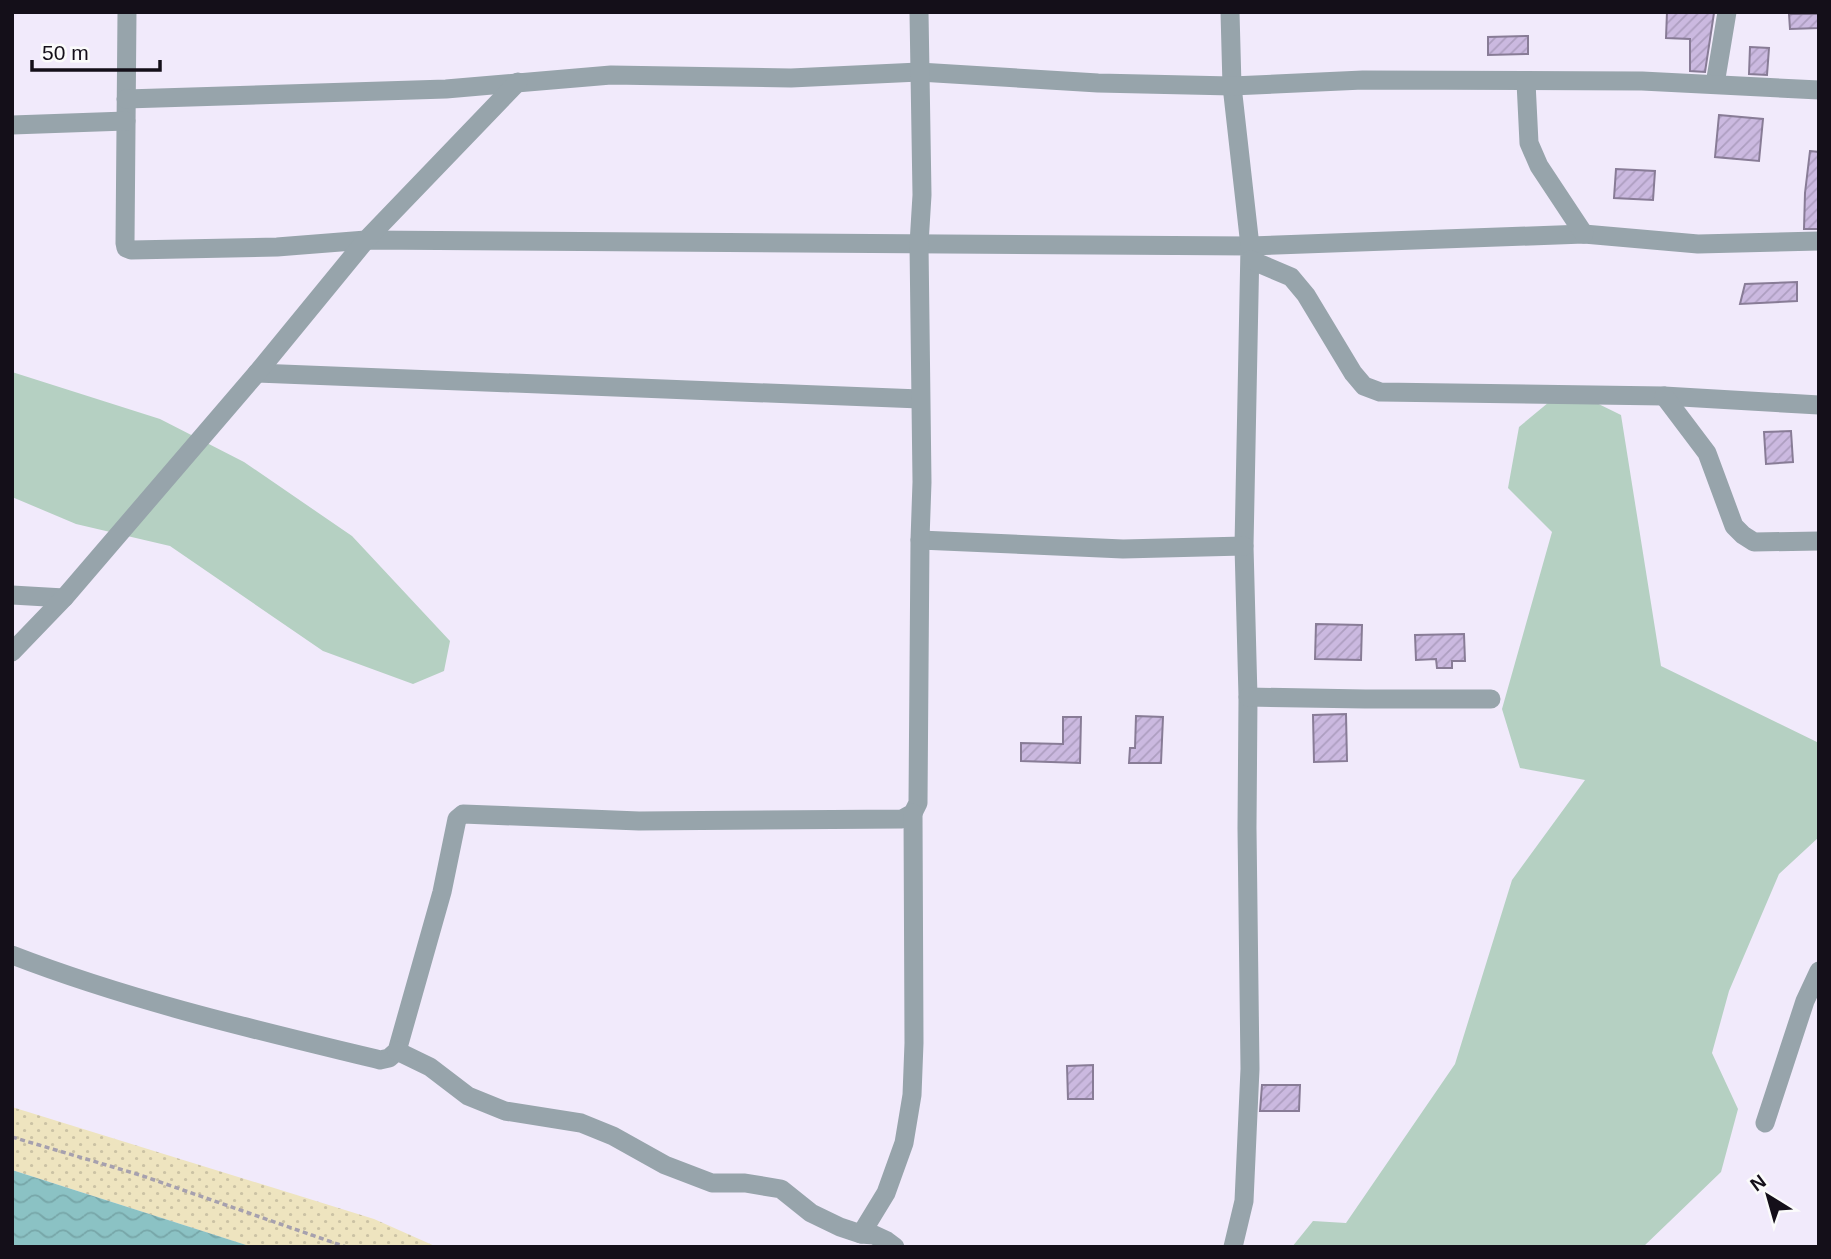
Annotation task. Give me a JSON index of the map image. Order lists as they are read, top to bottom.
{
  "scale_bar": "50 m",
  "north": "top left"
}
